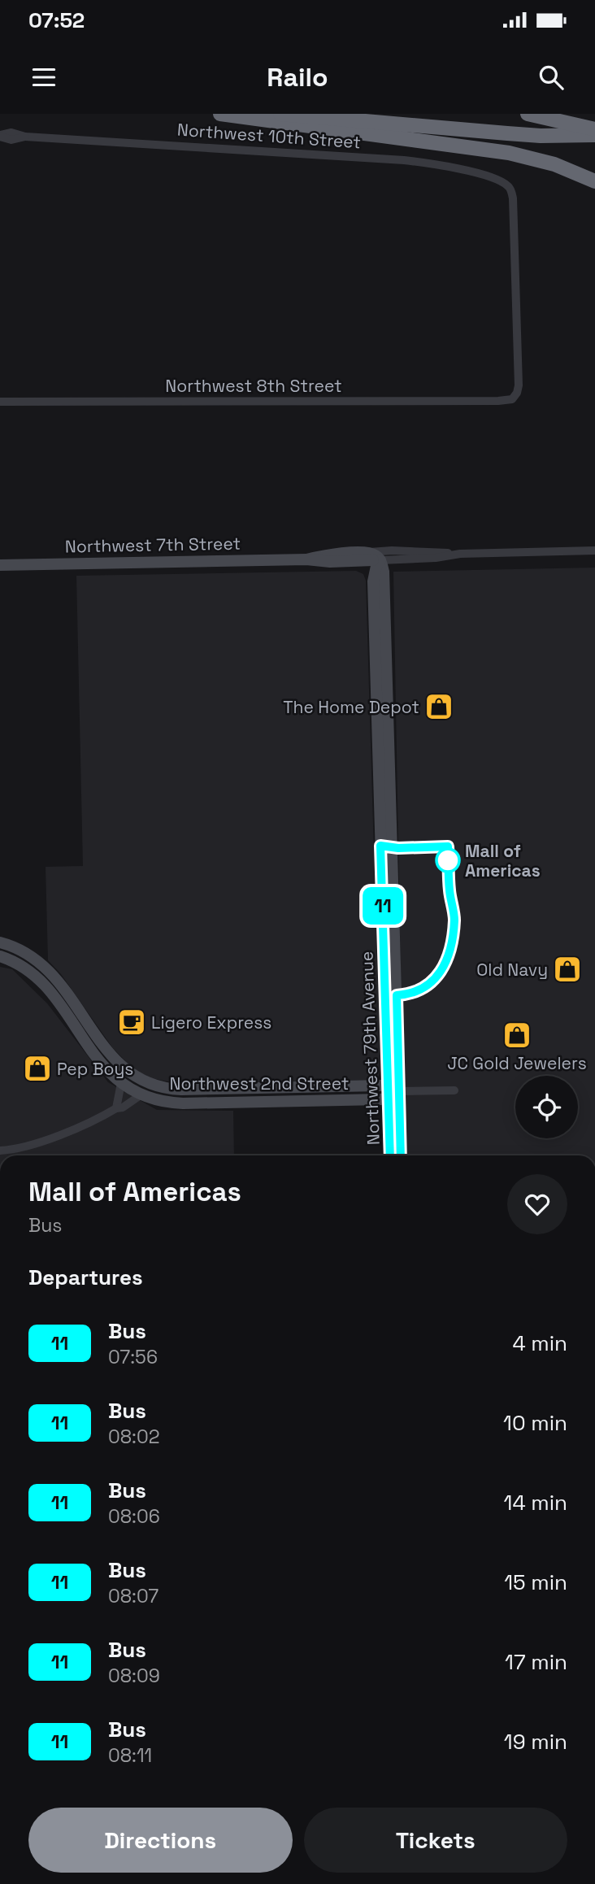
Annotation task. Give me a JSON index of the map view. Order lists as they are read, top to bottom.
{
  "streets": {
    "street": [
      "Northwest 10th Street",
      "Northwest 8th Street",
      "Northwest 7th Street",
      "Northwest 79th Avenue",
      "Northwest 2nd Street"
    ]
  },
  "crossings": [
    ["Northwest 10th Street", "Northwest 8th Street"],
    ["Northwest 7th Street", "Northwest 79th Avenue"],
    ["Northwest 79th Avenue", "Northwest 2nd Street"]
  ],
  "places": {
    "shop": [
      "The Home Depot",
      "Old Navy",
      "JC Gold Jewelers",
      "Pep Boys"
    ],
    "other": ["Mall of Americas"],
    "cafe": ["Ligero Express"]
  },
  "lines": ["bus line 11"],
  "page": {
    "status": "07:52",
    "header": "Railo",
    "on_map": "11",
    "heading": [
      ["Mall of Americas", "Bus"],
      "Departures"
    ],
    "list": [
      {
        "mark": "11",
        "name": "Bus",
        "note": "07:56",
        "value": "4 min"
      },
      {
        "mark": "11",
        "name": "Bus",
        "note": "08:02",
        "value": "10 min"
      },
      {
        "mark": "11",
        "name": "Bus",
        "note": "08:06",
        "value": "14 min"
      },
      {
        "mark": "11",
        "name": "Bus",
        "note": "08:07",
        "value": "15 min"
      },
      {
        "mark": "11",
        "name": "Bus",
        "note": "08:09",
        "value": "17 min"
      },
      {
        "mark": "11",
        "name": "Bus",
        "note": "08:11",
        "value": "19 min"
      }
    ],
    "buttons": ["Directions", "Tickets"]
  }
}
